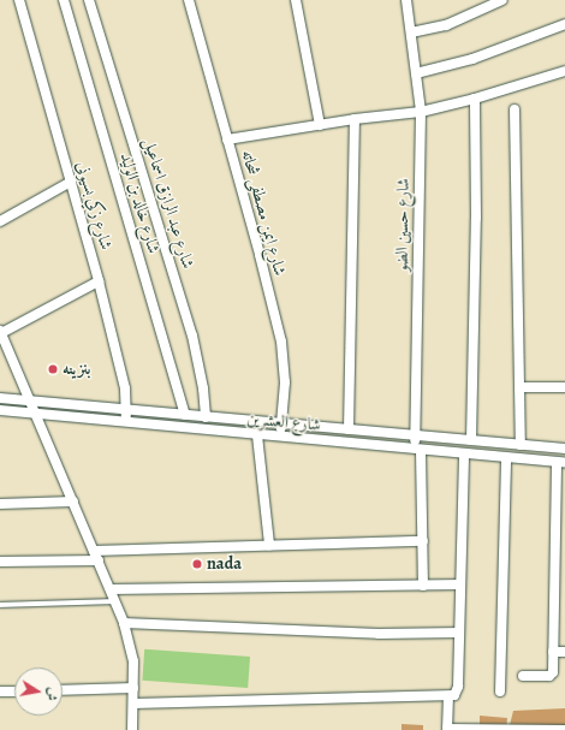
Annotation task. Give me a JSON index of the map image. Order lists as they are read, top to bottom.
{
  "streets": {
    "street": [
      "شارع خالد بن الوليد",
      "شارع عبد الرازق اسماعيل",
      "شارع زكي بسيونى",
      "شارع ايمن مصطفى شحاته",
      "شارع حسين الضو",
      "شارع العشرين"
    ]
  },
  "crossings": [
    ["شارع خالد بن الوليد", "شارع العشرين"],
    ["شارع عبد الرازق اسماعيل", "شارع العشرين"],
    ["شارع زكي بسيونى", "شارع العشرين"],
    ["شارع ايمن مصطفى شحاته", "شارع العشرين"],
    ["شارع حسين الضو", "شارع العشرين"]
  ],
  "places": ["بنزينه", "nada"],
  "north": "right"
}
